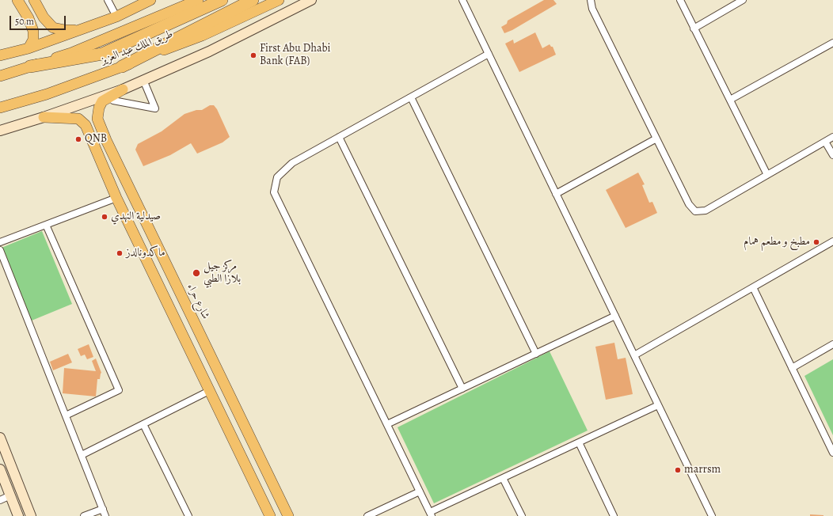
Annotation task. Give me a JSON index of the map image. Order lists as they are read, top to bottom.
{
  "streets": {
    "main road": ["طريق الملك عبد العزيز", "شارع حراء"]
  },
  "places": [
    "First Abu Dhabi Bank (FAB)",
    "QNB",
    "صيدلية النهدي",
    "مطبخ و مطعم همام",
    "ماكدونالدز",
    "مركز جيل بلازا الطبي",
    "marrsm"
  ],
  "scale_bar": "50 m"
}
